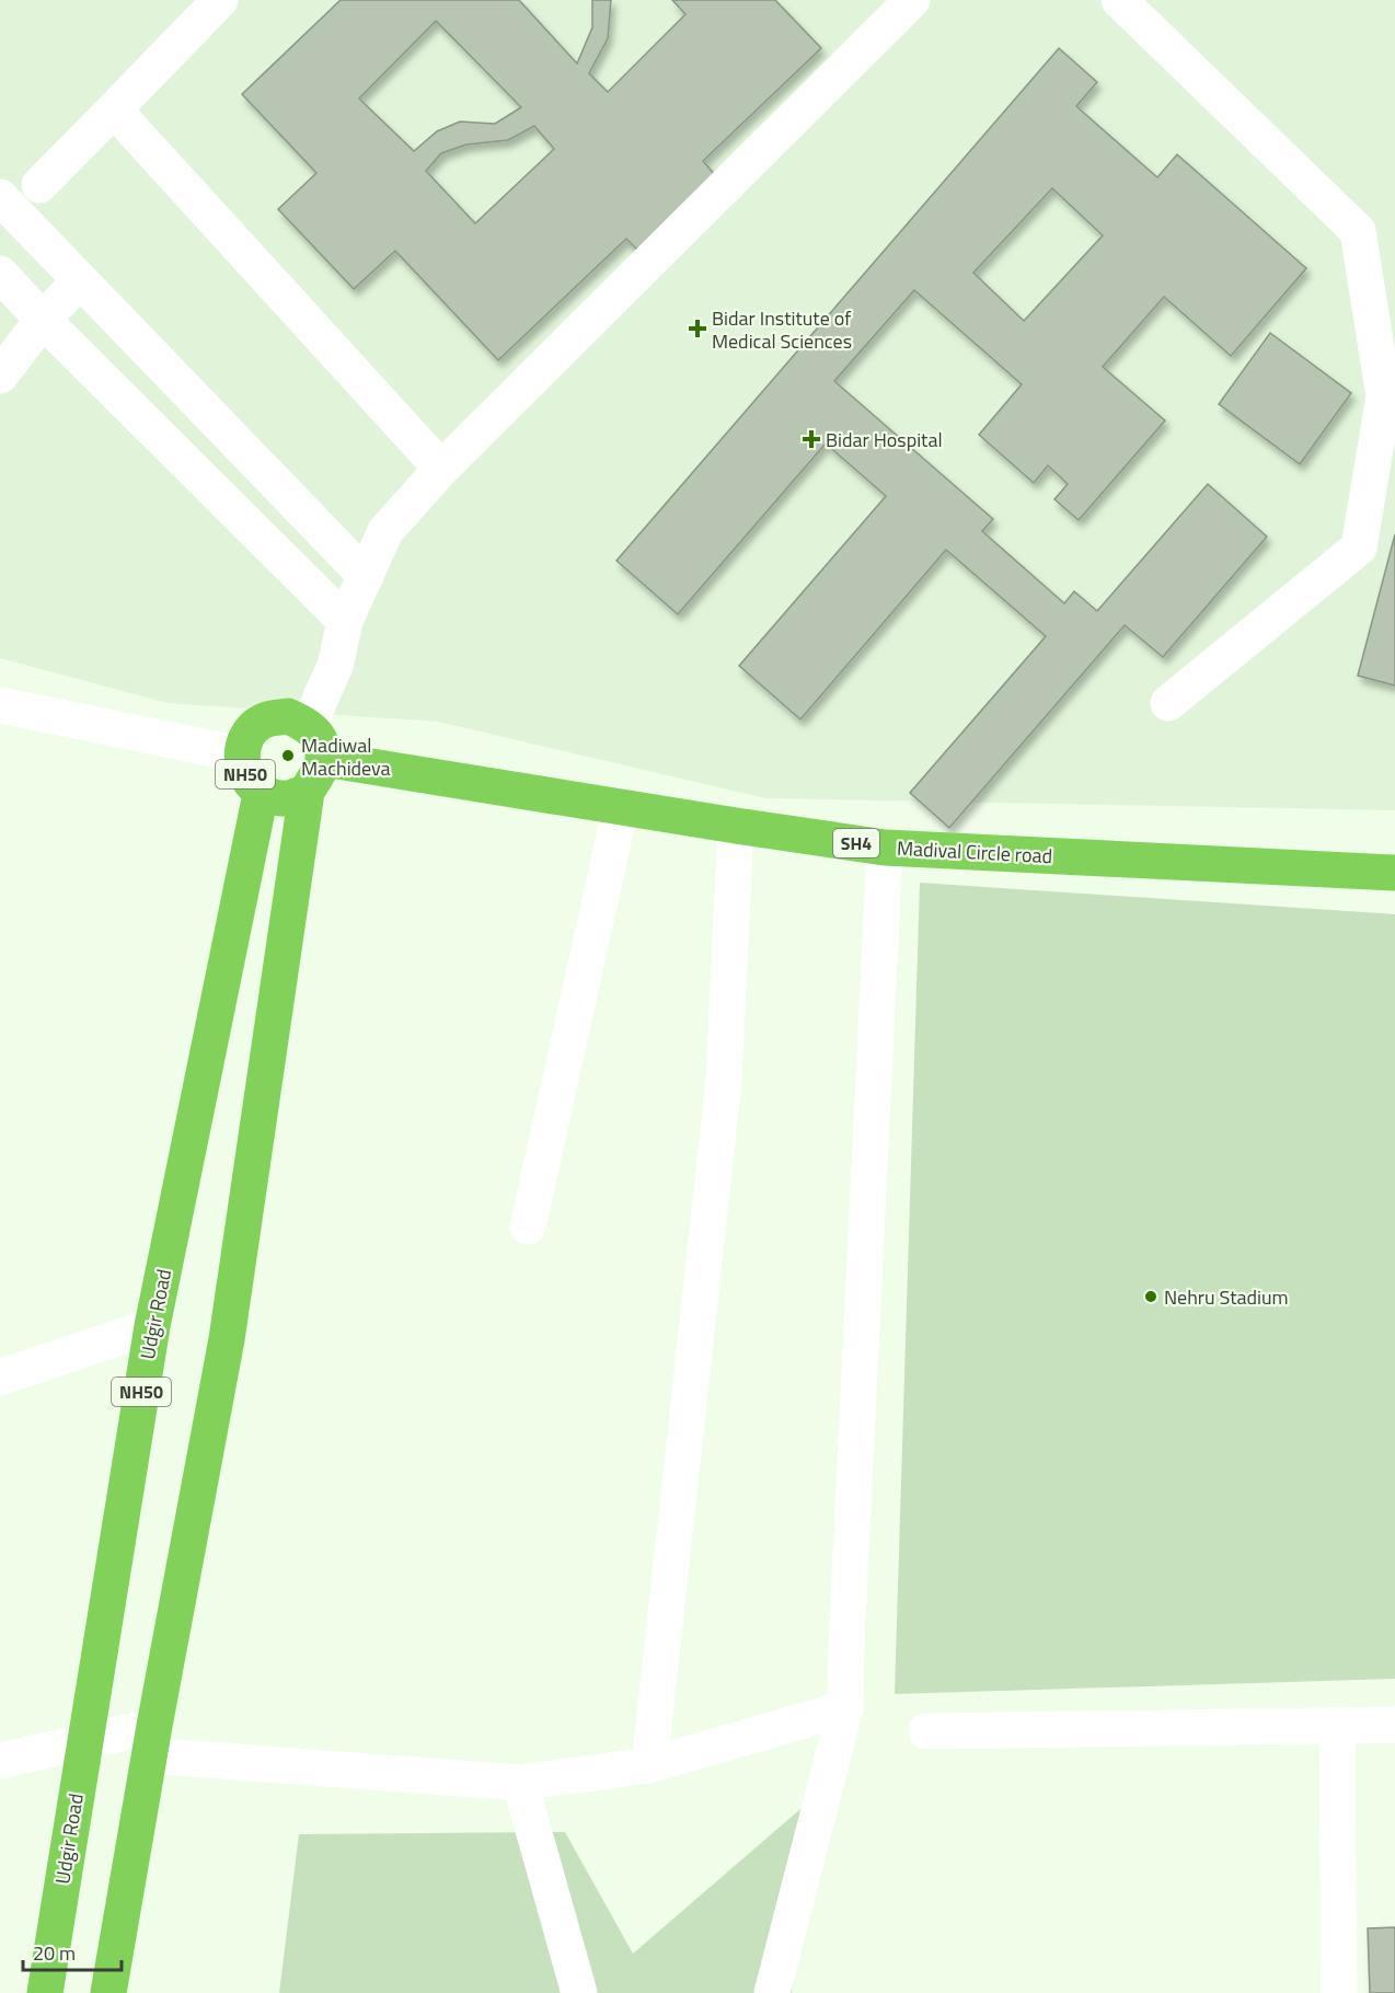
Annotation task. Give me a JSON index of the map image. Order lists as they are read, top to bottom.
{
  "streets": {
    "highway": [
      "NH50",
      "SH4",
      "Madival Circle road",
      "Udgir Road"
    ]
  },
  "crossings": [
    ["NH50", "Madival Circle road"],
    ["NH50", "Udgir Road"],
    ["Madival Circle road", "Udgir Road"]
  ],
  "places": {
    "health": ["Bidar Institute of Medical Sciences", "Bidar Hospital"],
    "other": ["Madiwal Machideva", "Nehru Stadium"]
  },
  "scale_bar": "20 m"
}
